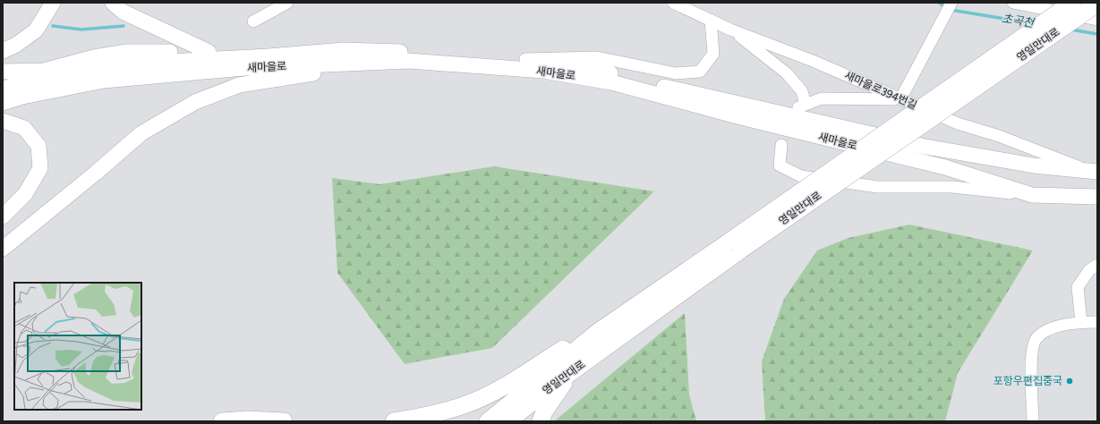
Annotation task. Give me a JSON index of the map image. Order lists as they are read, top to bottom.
{
  "streets": {
    "highway": ["영일만대로"],
    "main road": ["새마을로"],
    "street": ["새마을로394번길"]
  },
  "crossings": [
    ["새마을로", "새마을로394번길"]
  ],
  "water": ["초곡천"],
  "places": ["포항우편집중국"]
}
